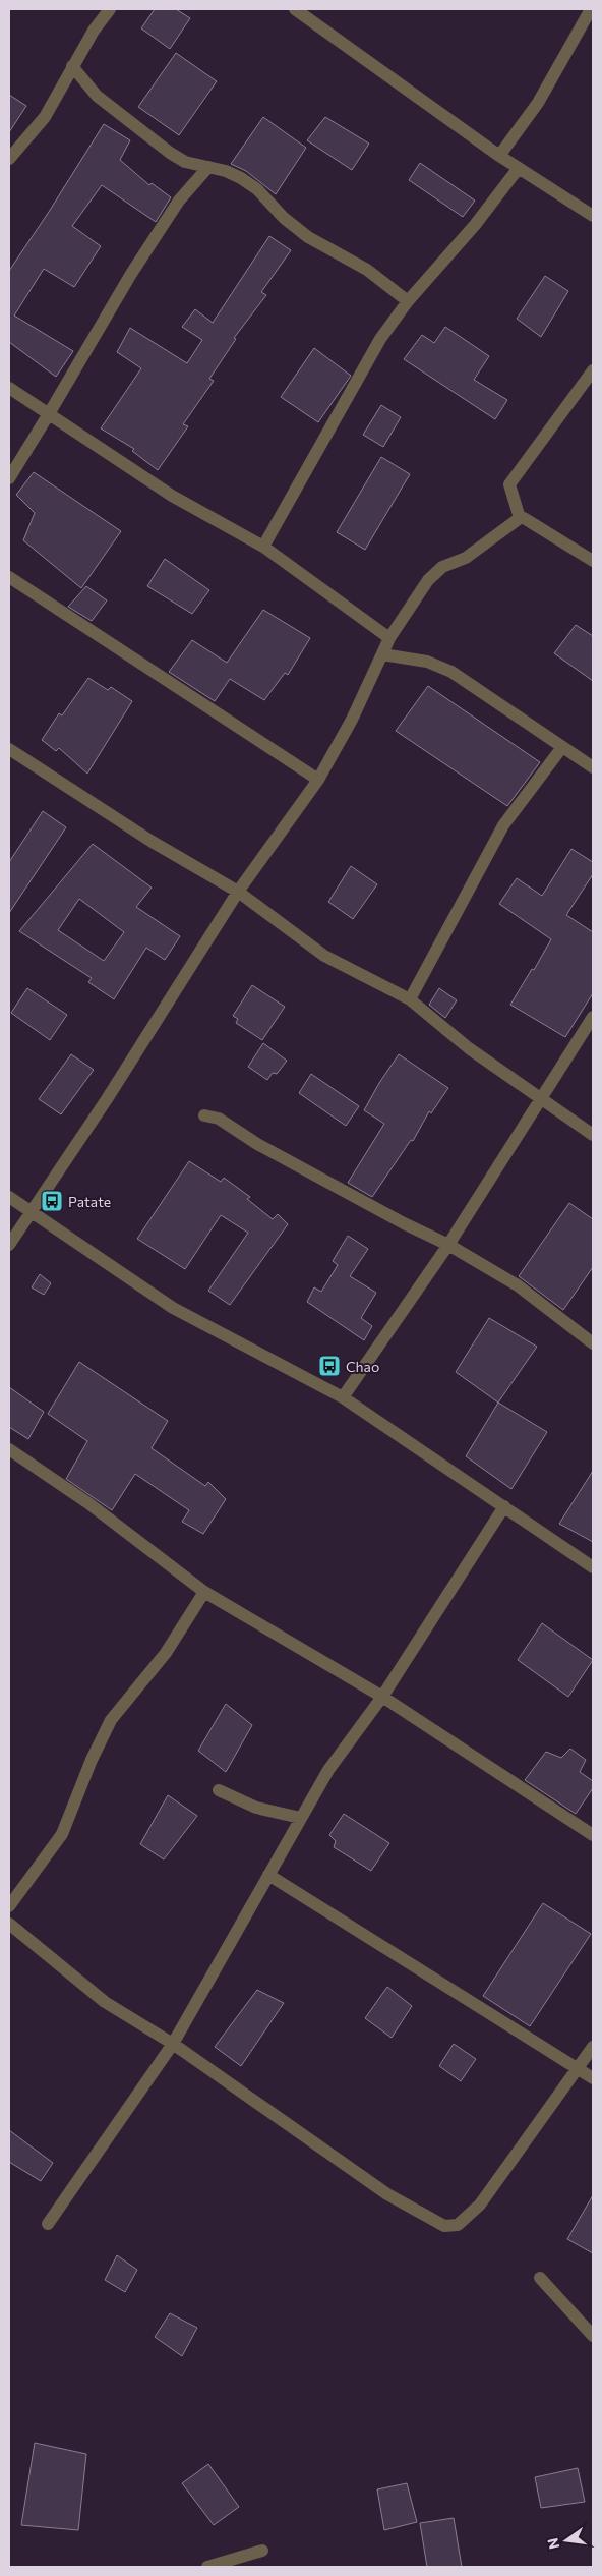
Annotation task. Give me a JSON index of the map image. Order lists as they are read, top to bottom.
{
  "places": {
    "bus stop": ["Patate", "Chao"]
  },
  "north": "left"
}
